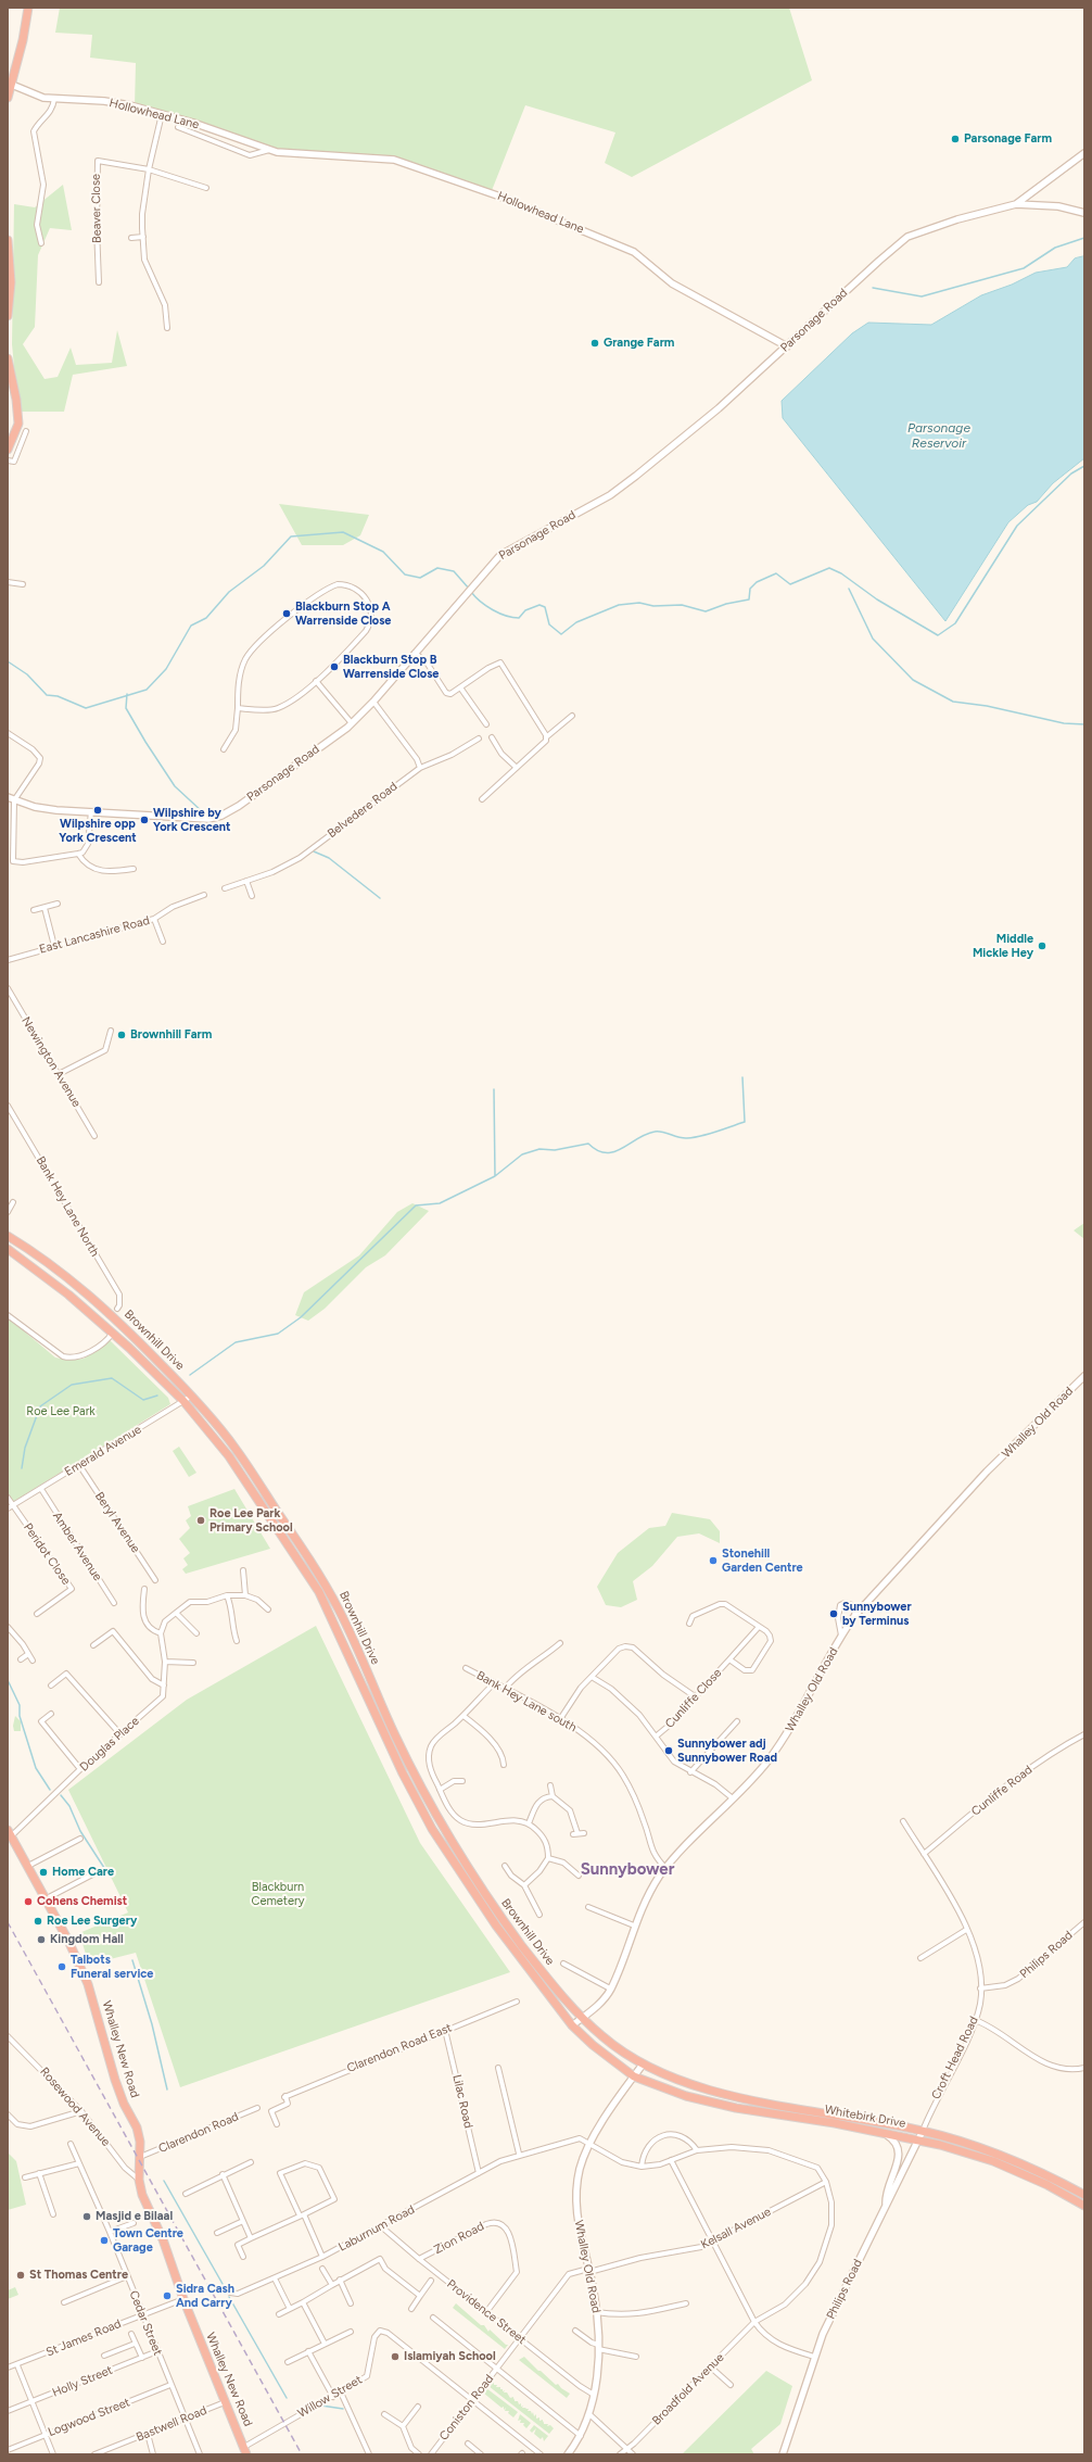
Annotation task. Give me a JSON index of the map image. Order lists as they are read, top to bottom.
{
  "streets": {
    "highway": ["Brownhill Drive", "Whalley New Road", "Whitebirk Drive"],
    "street": [
      "Hollowhead Lane",
      "Beaver Close",
      "Parsonage Road",
      "Belvedere Road",
      "East Lancashire Road",
      "Newington Avenue",
      "Bank Hey Lane North",
      "Whalley Old Road",
      "Emerald Avenue",
      "Beryl Avenue",
      "Amber Avenue",
      "Peridot Close",
      "Cunliffe Close",
      "Bank Hey Lane south",
      "Douglas Place",
      "Cunliffe Road",
      "Philips Road",
      "Clarendon Road East",
      "Croft Head Road",
      "Lilac Road",
      "Rosewood Avenue",
      "Clarendon Road",
      "Laburnum Road",
      "Kelsall Avenue",
      "Zion Road",
      "Providence Street",
      "Cedar Street",
      "St James Road",
      "Holly Street",
      "Broadfold Avenue",
      "Willow Street",
      "Coniston Road",
      "Logwood Street",
      "Bastwell Road"
    ]
  },
  "crossings": [
    ["Hollowhead Lane", "Parsonage Road"],
    ["Brownhill Drive", "Whalley Old Road"],
    ["Brownhill Drive", "Emerald Avenue"],
    ["Brownhill Drive", "Whitebirk Drive"],
    ["Whalley Old Road", "Bank Hey Lane south"],
    ["Whalley Old Road", "Whitebirk Drive"],
    ["Whalley Old Road", "Laburnum Road"],
    ["Whalley Old Road", "Kelsall Avenue"],
    ["Whalley Old Road", "Providence Street"],
    ["Whalley Old Road", "Coniston Road"],
    ["Emerald Avenue", "Beryl Avenue"],
    ["Emerald Avenue", "Amber Avenue"],
    ["Emerald Avenue", "Peridot Close"],
    ["Douglas Place", "Whalley New Road"],
    ["Cunliffe Road", "Croft Head Road"],
    ["Philips Road", "Croft Head Road"],
    ["Philips Road", "Whitebirk Drive"],
    ["Clarendon Road East", "Lilac Road"],
    ["Whalley New Road", "Rosewood Avenue"],
    ["Whalley New Road", "Clarendon Road"],
    ["Whalley New Road", "St James Road"],
    ["Whalley New Road", "Willow Street"],
    ["Whalley New Road", "Bastwell Road"],
    ["Croft Head Road", "Whitebirk Drive"],
    ["Lilac Road", "Laburnum Road"],
    ["Laburnum Road", "Providence Street"],
    ["Kelsall Avenue", "Broadfold Avenue"],
    ["Kelsall Avenue", "Coniston Road"],
    ["Zion Road", "Providence Street"],
    ["Providence Street", "Coniston Road"],
    ["Cedar Street", "St James Road"],
    ["Cedar Street", "Holly Street"],
    ["Cedar Street", "Logwood Street"],
    ["Cedar Street", "Bastwell Road"],
    ["Willow Street", "Coniston Road"]
  ],
  "districts": ["Sunnybower"],
  "water": ["Parsonage Reservoir"],
  "parks": ["Roe Lee Park", "Blackburn Cemetery"],
  "places": [
    "Parsonage Farm",
    "Grange Farm",
    "Blackburn Stop A Warrenside Close",
    "Blackburn Stop B Warrenside Close",
    "Wilpshire opp York Crescent",
    "Wilpshire by York Crescent",
    "Middle Mickle Hey",
    "Brownhill Farm",
    "Roe Lee Park Primary School",
    "Stonehill Garden Centre",
    "Sunnybower by Terminus",
    "Sunnybower adj Sunnybower Road",
    "Home Care",
    "Cohens Chemist",
    "Roe Lee Surgery",
    "Kingdom Hall",
    "Talbots Funeral service",
    "Masjid e Bilaal",
    "Town Centre Garage",
    "St Thomas Centre",
    "Sidra Cash And Carry",
    "Islamiyah School"
  ]
}
